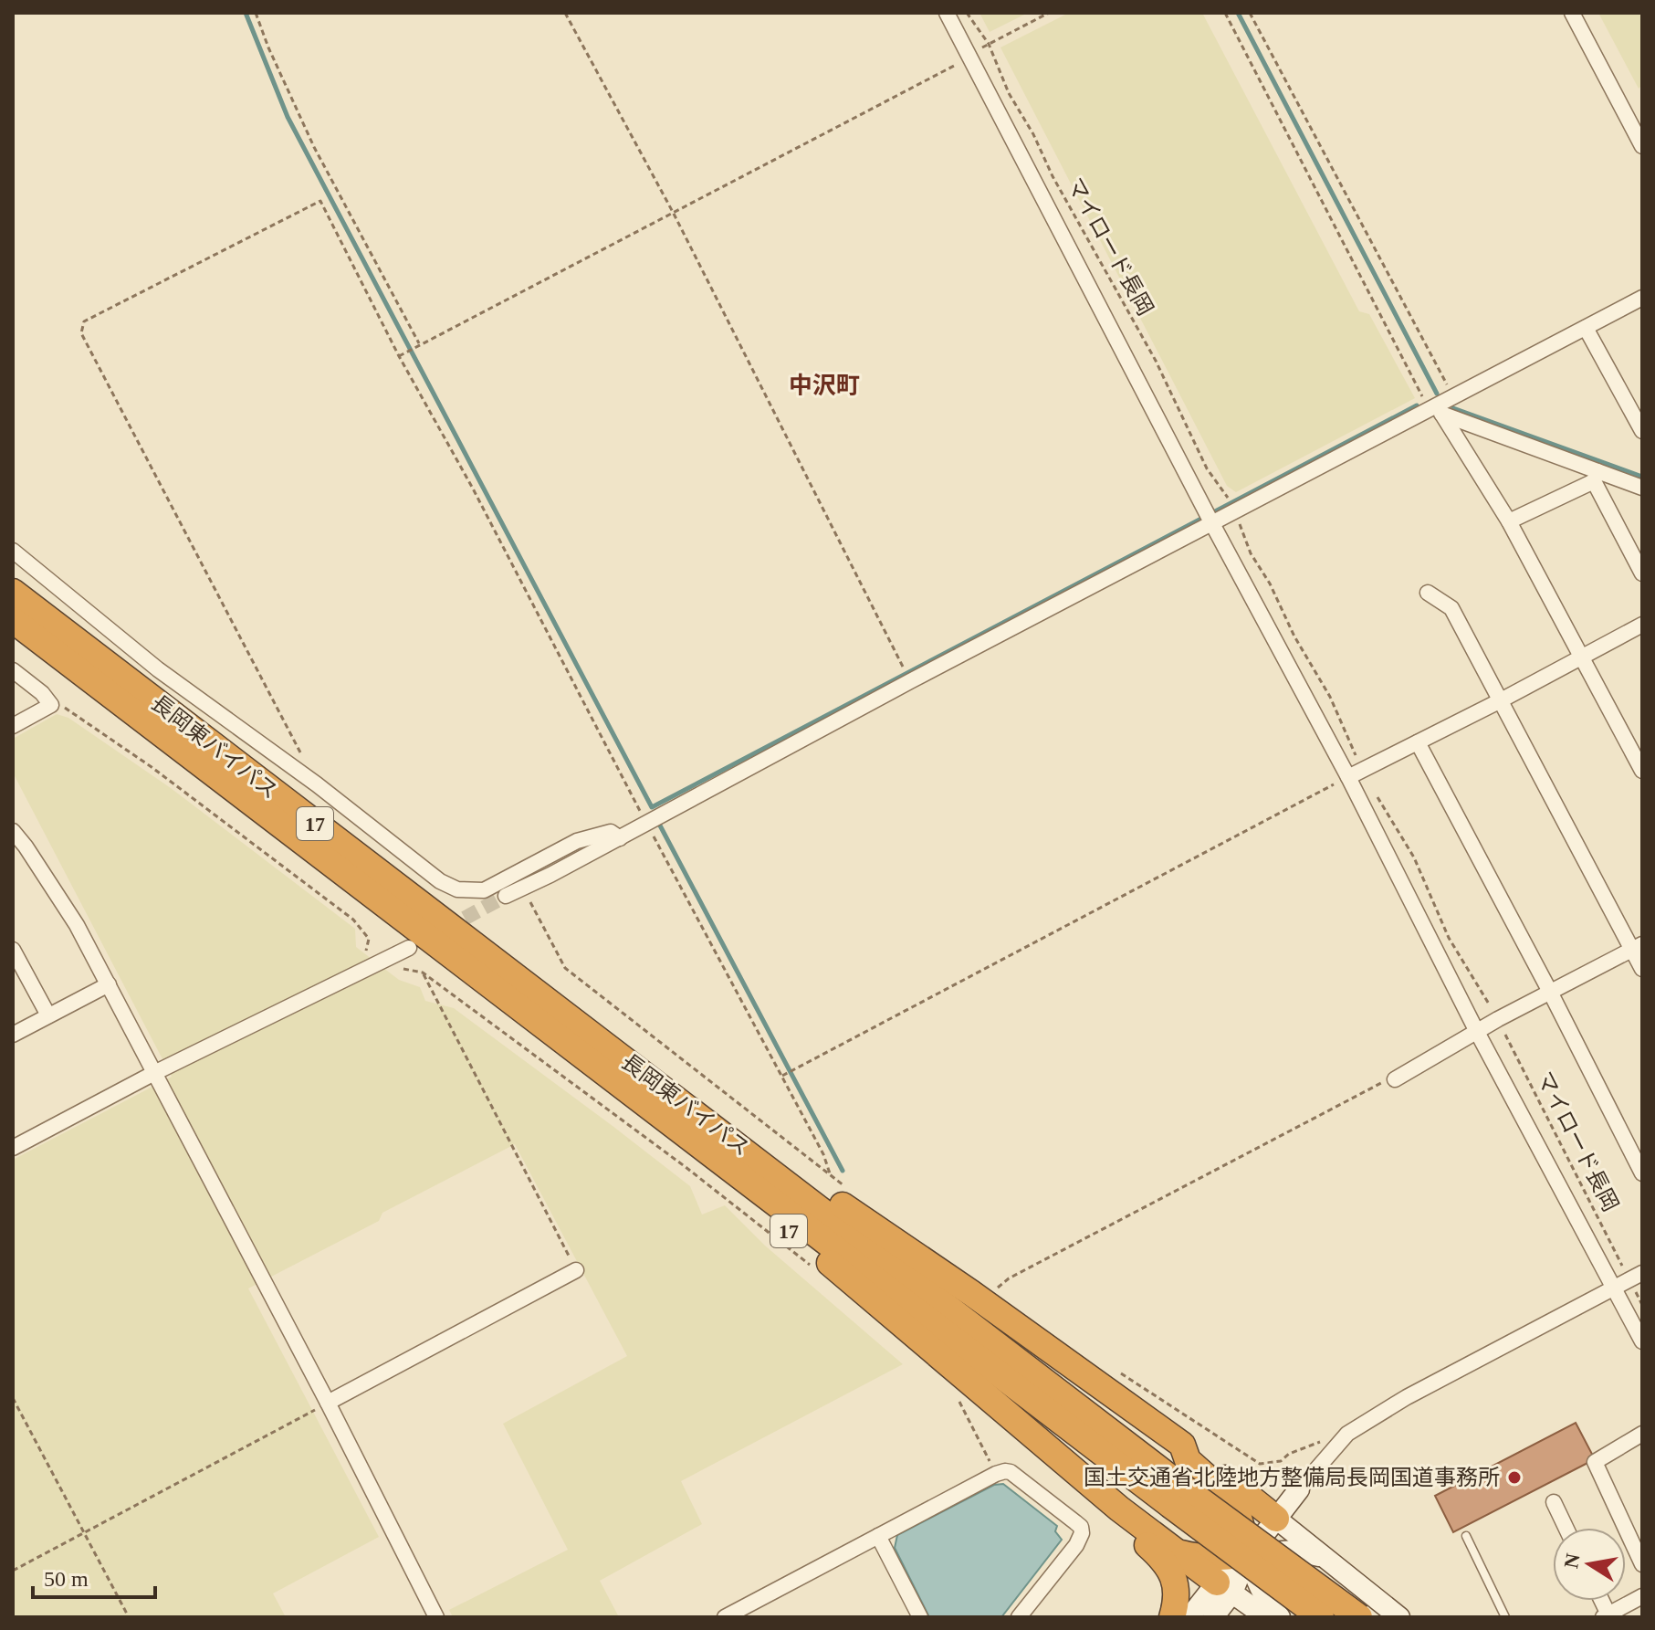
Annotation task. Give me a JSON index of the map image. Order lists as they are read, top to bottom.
{
  "streets": {
    "highway": ["長岡東バイパス", "17"],
    "path": ["マイロード長岡"]
  },
  "crossings": [
    ["長岡東バイパス", "17"]
  ],
  "districts": ["中沢町"],
  "places": ["国土交通省北陸地方整備局長岡国道事務所"],
  "scale_bar": "50 m",
  "north": "left"
}
